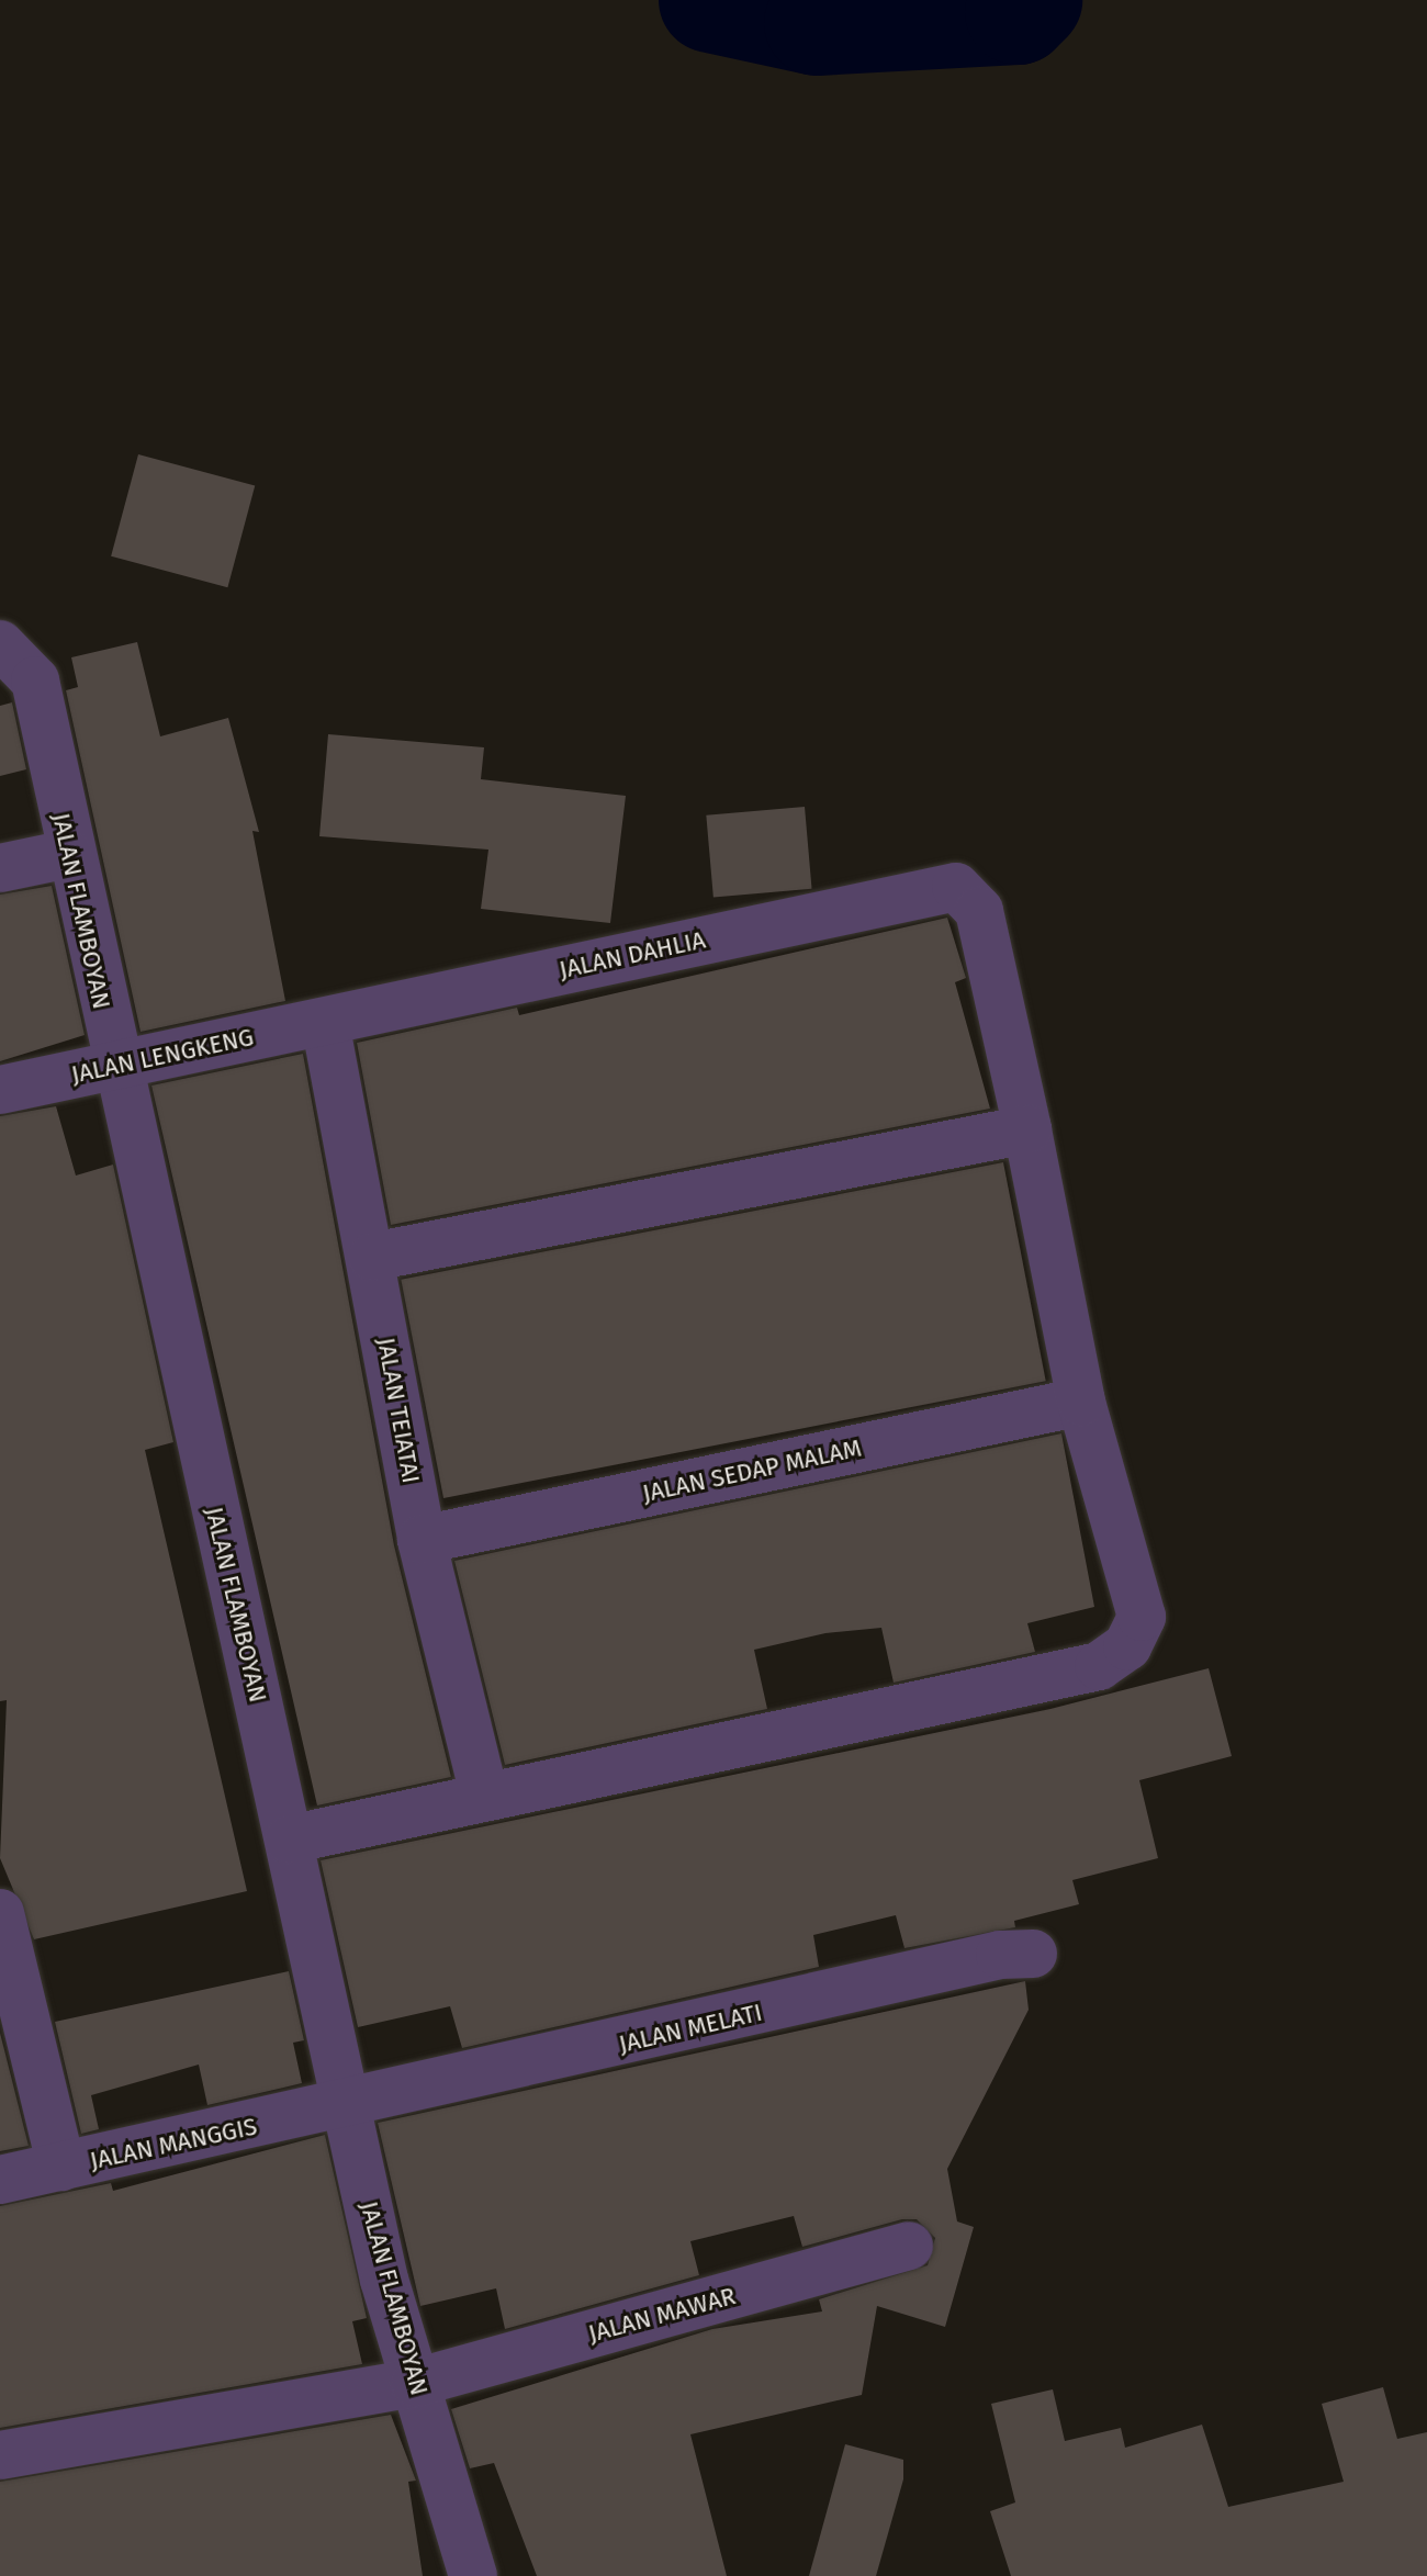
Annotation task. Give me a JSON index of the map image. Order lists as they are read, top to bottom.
{
  "streets": {
    "street": [
      "JALAN FLAMBOYAN",
      "JALAN DAHLIA",
      "JALAN LENGKENG",
      "JALAN TEIATAI",
      "JALAN SEDAP MALAM",
      "JALAN MELATI",
      "JALAN MANGGIS",
      "JALAN MAWAR"
    ]
  },
  "crossings": [
    ["JALAN FLAMBOYAN", "JALAN LENGKENG"],
    ["JALAN FLAMBOYAN", "JALAN MELATI"],
    ["JALAN FLAMBOYAN", "JALAN MANGGIS"],
    ["JALAN FLAMBOYAN", "JALAN MAWAR"],
    ["JALAN DAHLIA", "JALAN LENGKENG"],
    ["JALAN DAHLIA", "JALAN TEIATAI"],
    ["JALAN LENGKENG", "JALAN TEIATAI"],
    ["JALAN TEIATAI", "JALAN SEDAP MALAM"],
    ["JALAN MELATI", "JALAN MANGGIS"]
  ]
}
